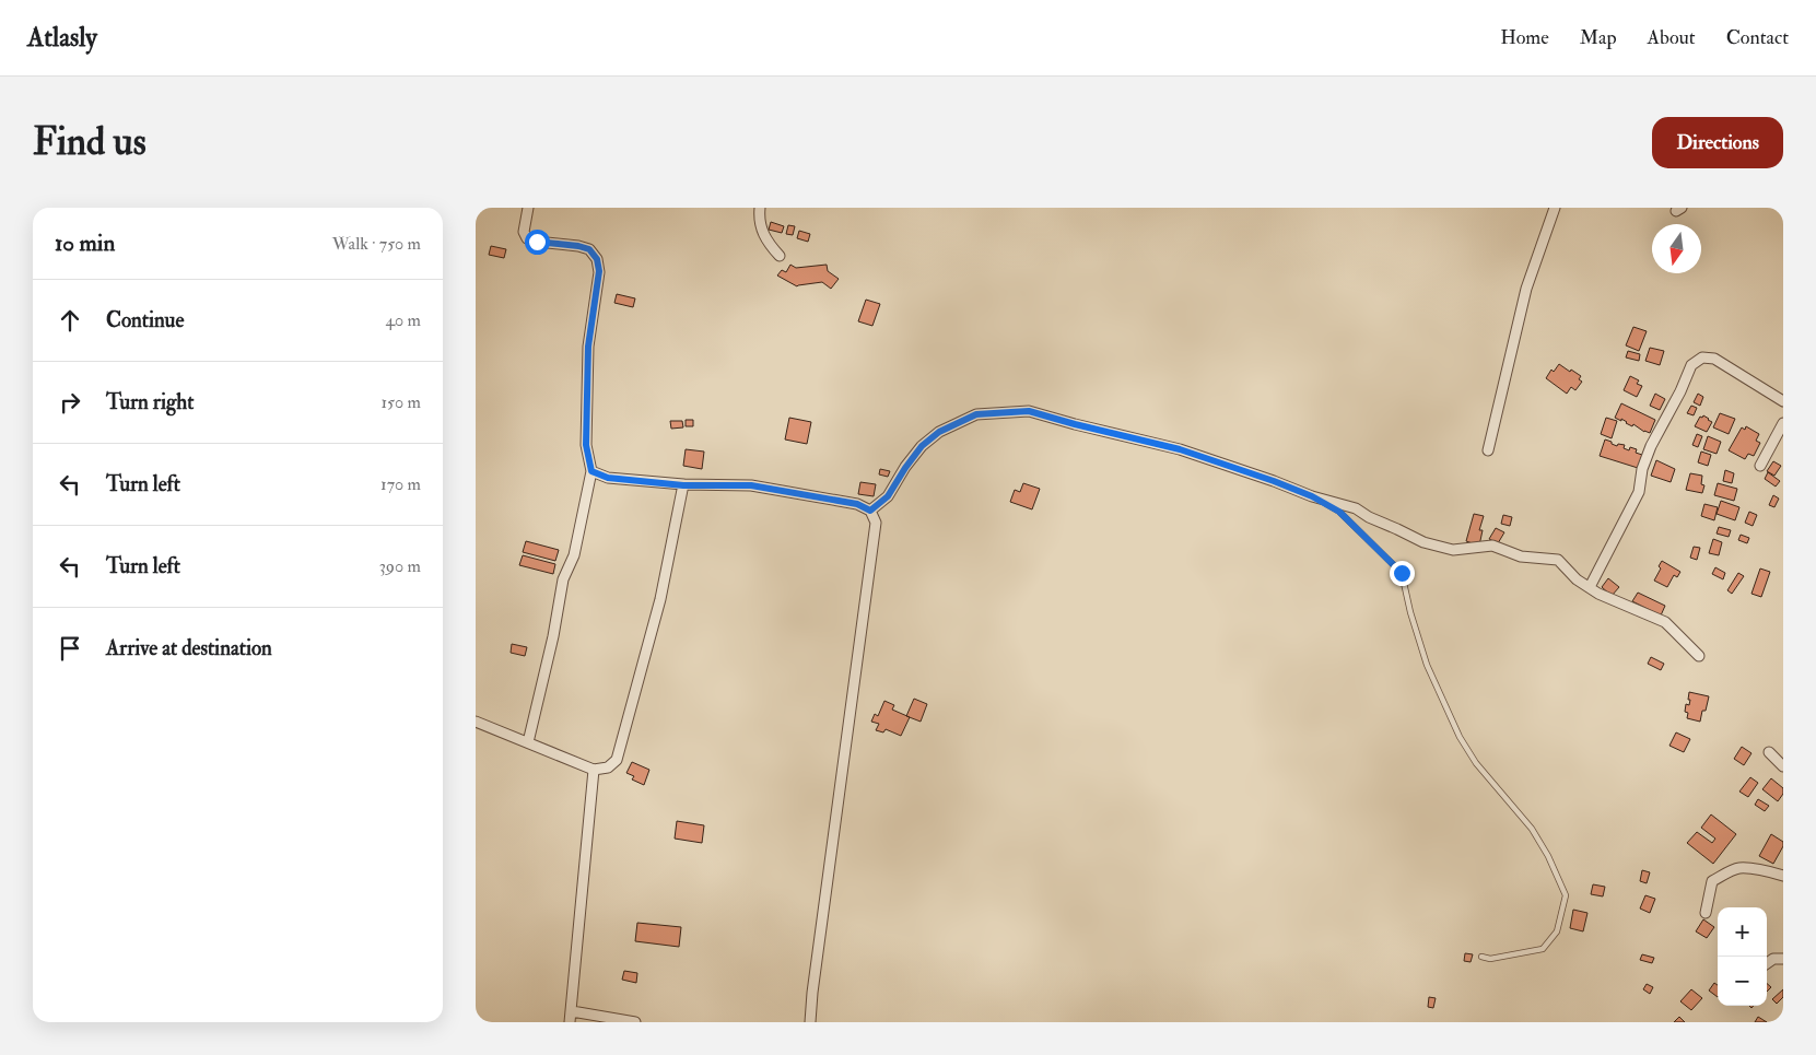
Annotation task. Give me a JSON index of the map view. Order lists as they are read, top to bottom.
{
  "north": "bottom",
  "page": {
    "header": "Atlasly",
    "nav": [
      "Home",
      "Map",
      "About",
      "Contact"
    ],
    "buttons": "Directions",
    "title": "Find us",
    "heading": ["10 min", "Walk · 750 m"],
    "list": [
      ["Continue", "40 m"],
      ["Turn right", "150 m"],
      ["Turn left", "170 m"],
      ["Turn left", "390 m"],
      "Arrive at destination"
    ],
    "map_buttons": ["+", "−"]
  }
}
